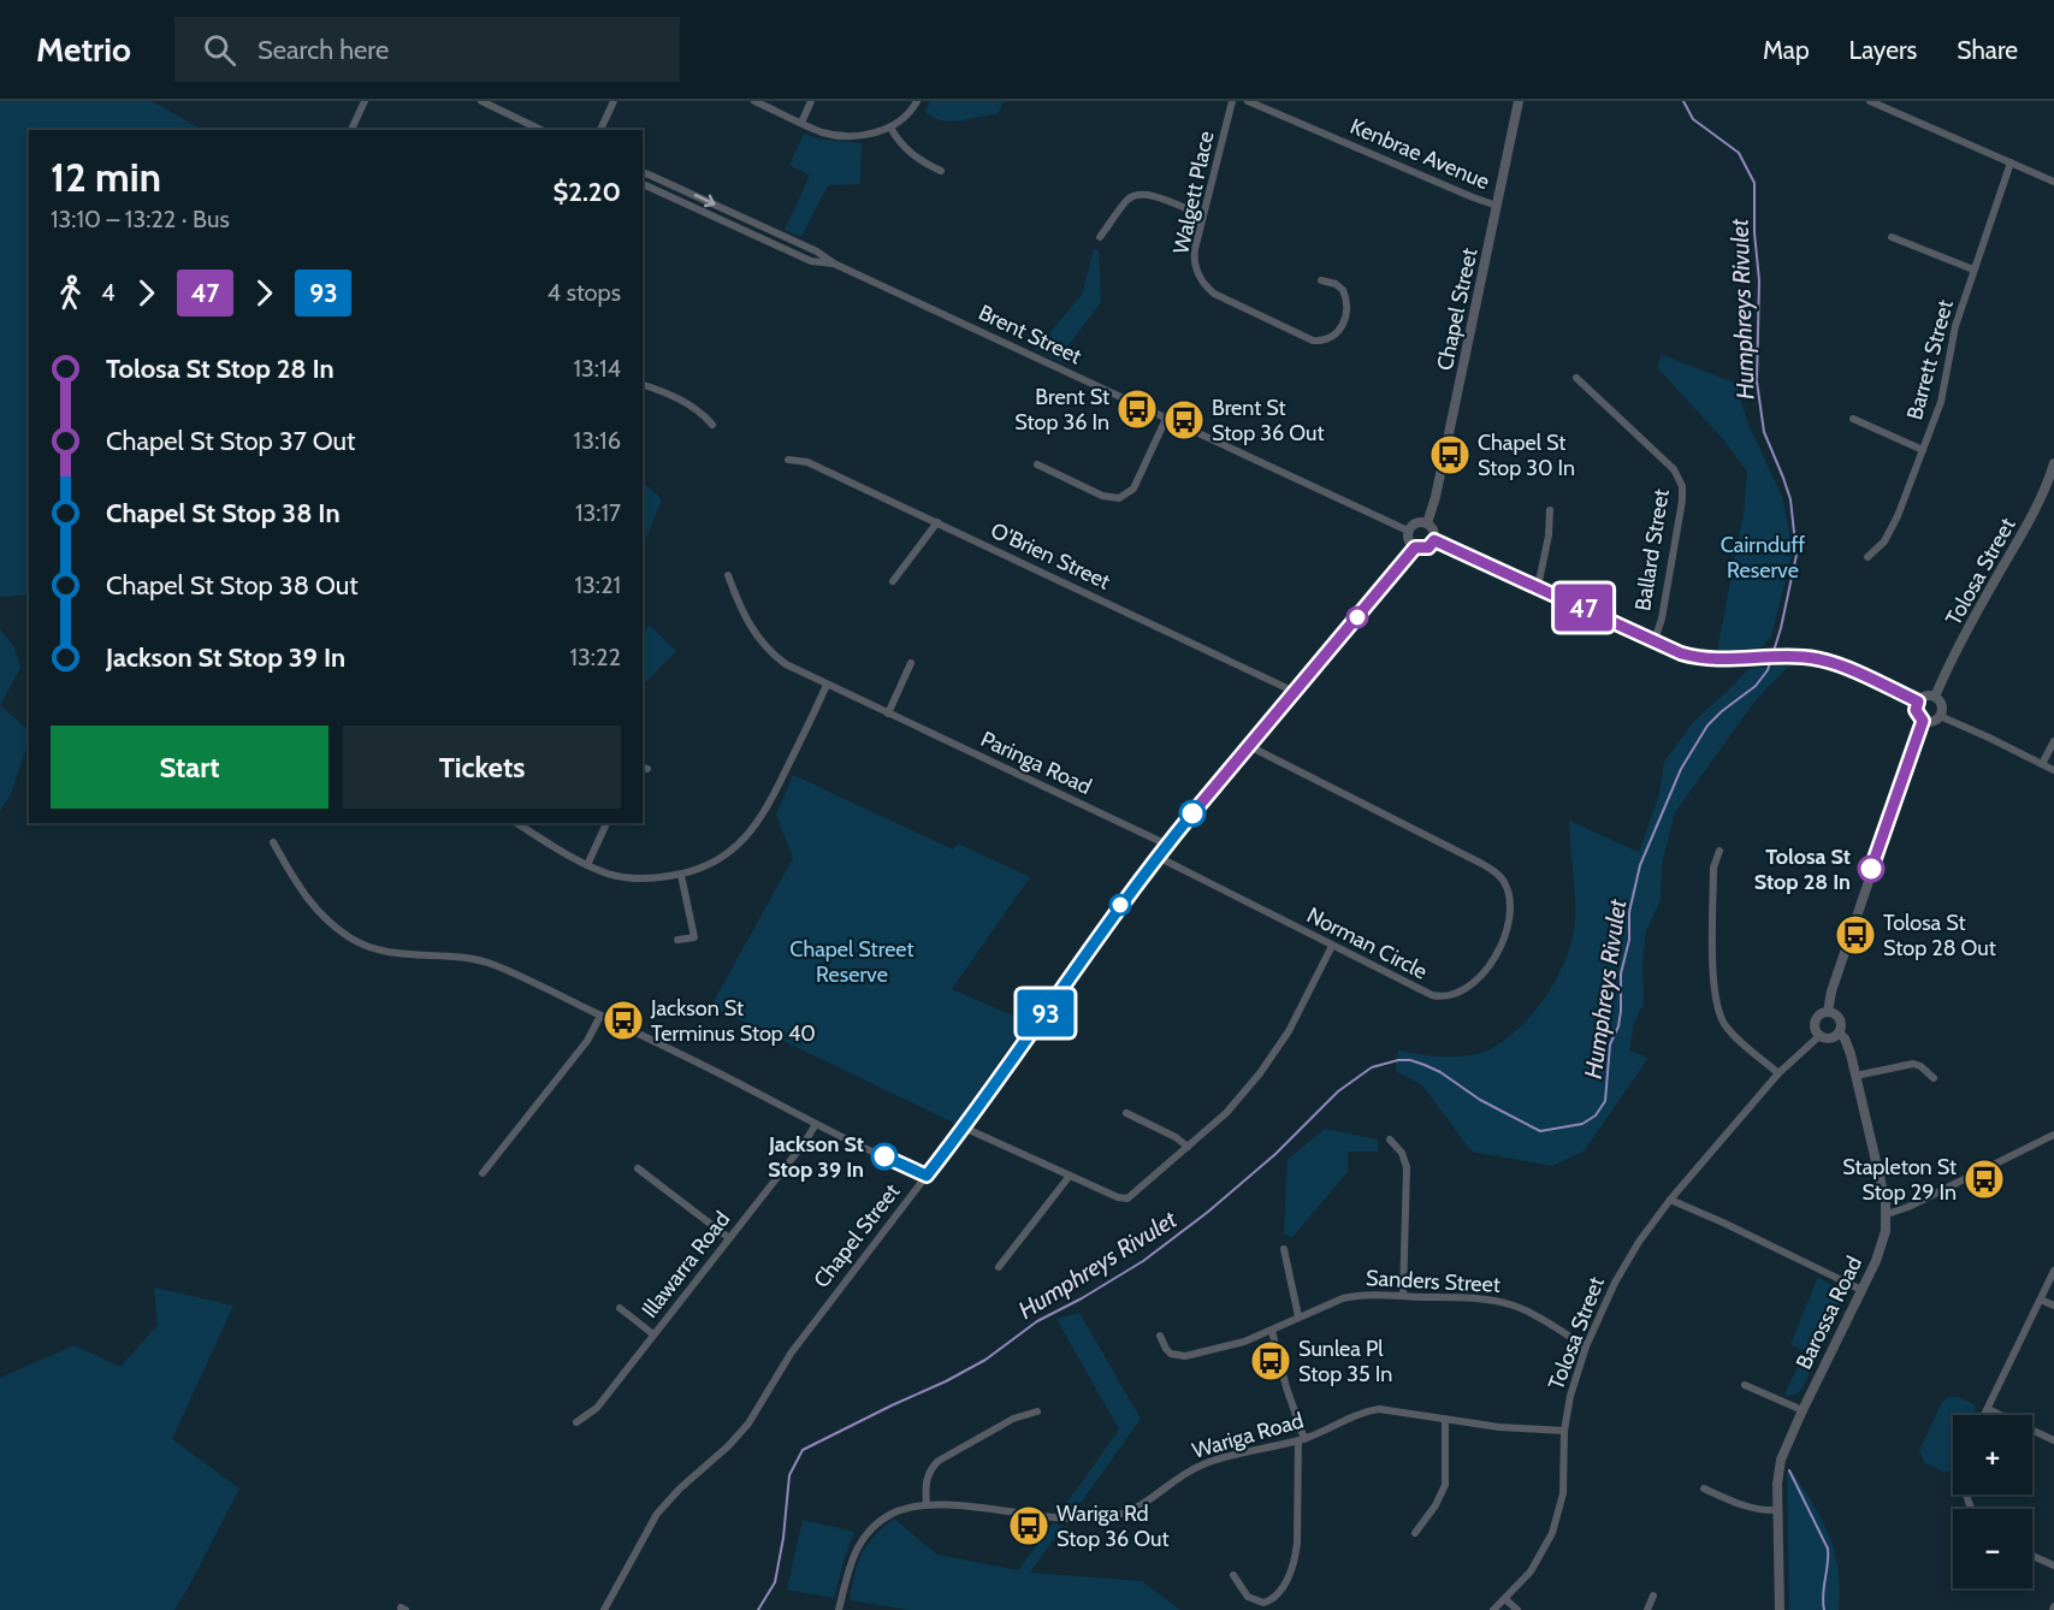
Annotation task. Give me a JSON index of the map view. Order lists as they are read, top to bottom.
{
  "streets": {
    "street": [
      "Kenbrae Avenue",
      "Walgett Place",
      "Chapel Street",
      "Brent Street",
      "Barrett Street",
      "Ballard Street",
      "O'Brien Street",
      "Tolosa Street",
      "Paringa Road",
      "Norman Circle",
      "Illawarra Road",
      "Sanders Street",
      "Barossa Road",
      "Wariga Road"
    ]
  },
  "crossings": [
    ["Kenbrae Avenue", "Chapel Street"],
    ["Chapel Street", "Brent Street"],
    ["Chapel Street", "O'Brien Street"],
    ["Chapel Street", "Paringa Road"],
    ["Chapel Street", "Norman Circle"],
    ["Tolosa Street", "Sanders Street"],
    ["Tolosa Street", "Barossa Road"],
    ["Tolosa Street", "Wariga Road"]
  ],
  "water": ["Humphreys Rivulet"],
  "parks": ["Cairnduff Reserve", "Chapel Street Reserve"],
  "places": {
    "bus stop": [
      "Brent St Stop 36 In",
      "Brent St Stop 36 Out",
      "Chapel St Stop 30 In",
      "Tolosa St Stop 28 Out",
      "Jackson St Terminus Stop 40",
      "Stapleton St Stop 29 In",
      "Sunlea Pl Stop 35 In",
      "Wariga Rd Stop 36 Out"
    ],
    "other": ["Tolosa St Stop 28 In", "Jackson St Stop 39 In"]
  },
  "lines": ["bus line 47", "bus line 93"],
  "page": {
    "header": "Metrio",
    "search": "Search here",
    "nav": ["Map", "Layers", "Share"],
    "on_map": ["47", "93"],
    "heading": ["12 min", "13:10 – 13:22 · Bus", "$2.20"],
    "legs": [
      "4",
      "47",
      "93",
      "4 stops"
    ],
    "list": [
      {
        "name": "Tolosa St Stop 28 In",
        "value": "13:14"
      },
      {
        "name": "Chapel St Stop 37 Out",
        "value": "13:16"
      },
      {
        "name": "Chapel St Stop 38 In",
        "value": "13:17"
      },
      {
        "name": "Chapel St Stop 38 Out",
        "value": "13:21"
      },
      {
        "name": "Jackson St Stop 39 In",
        "value": "13:22"
      }
    ],
    "buttons": ["Start", "Tickets"],
    "map_buttons": ["+", "−"]
  }
}
